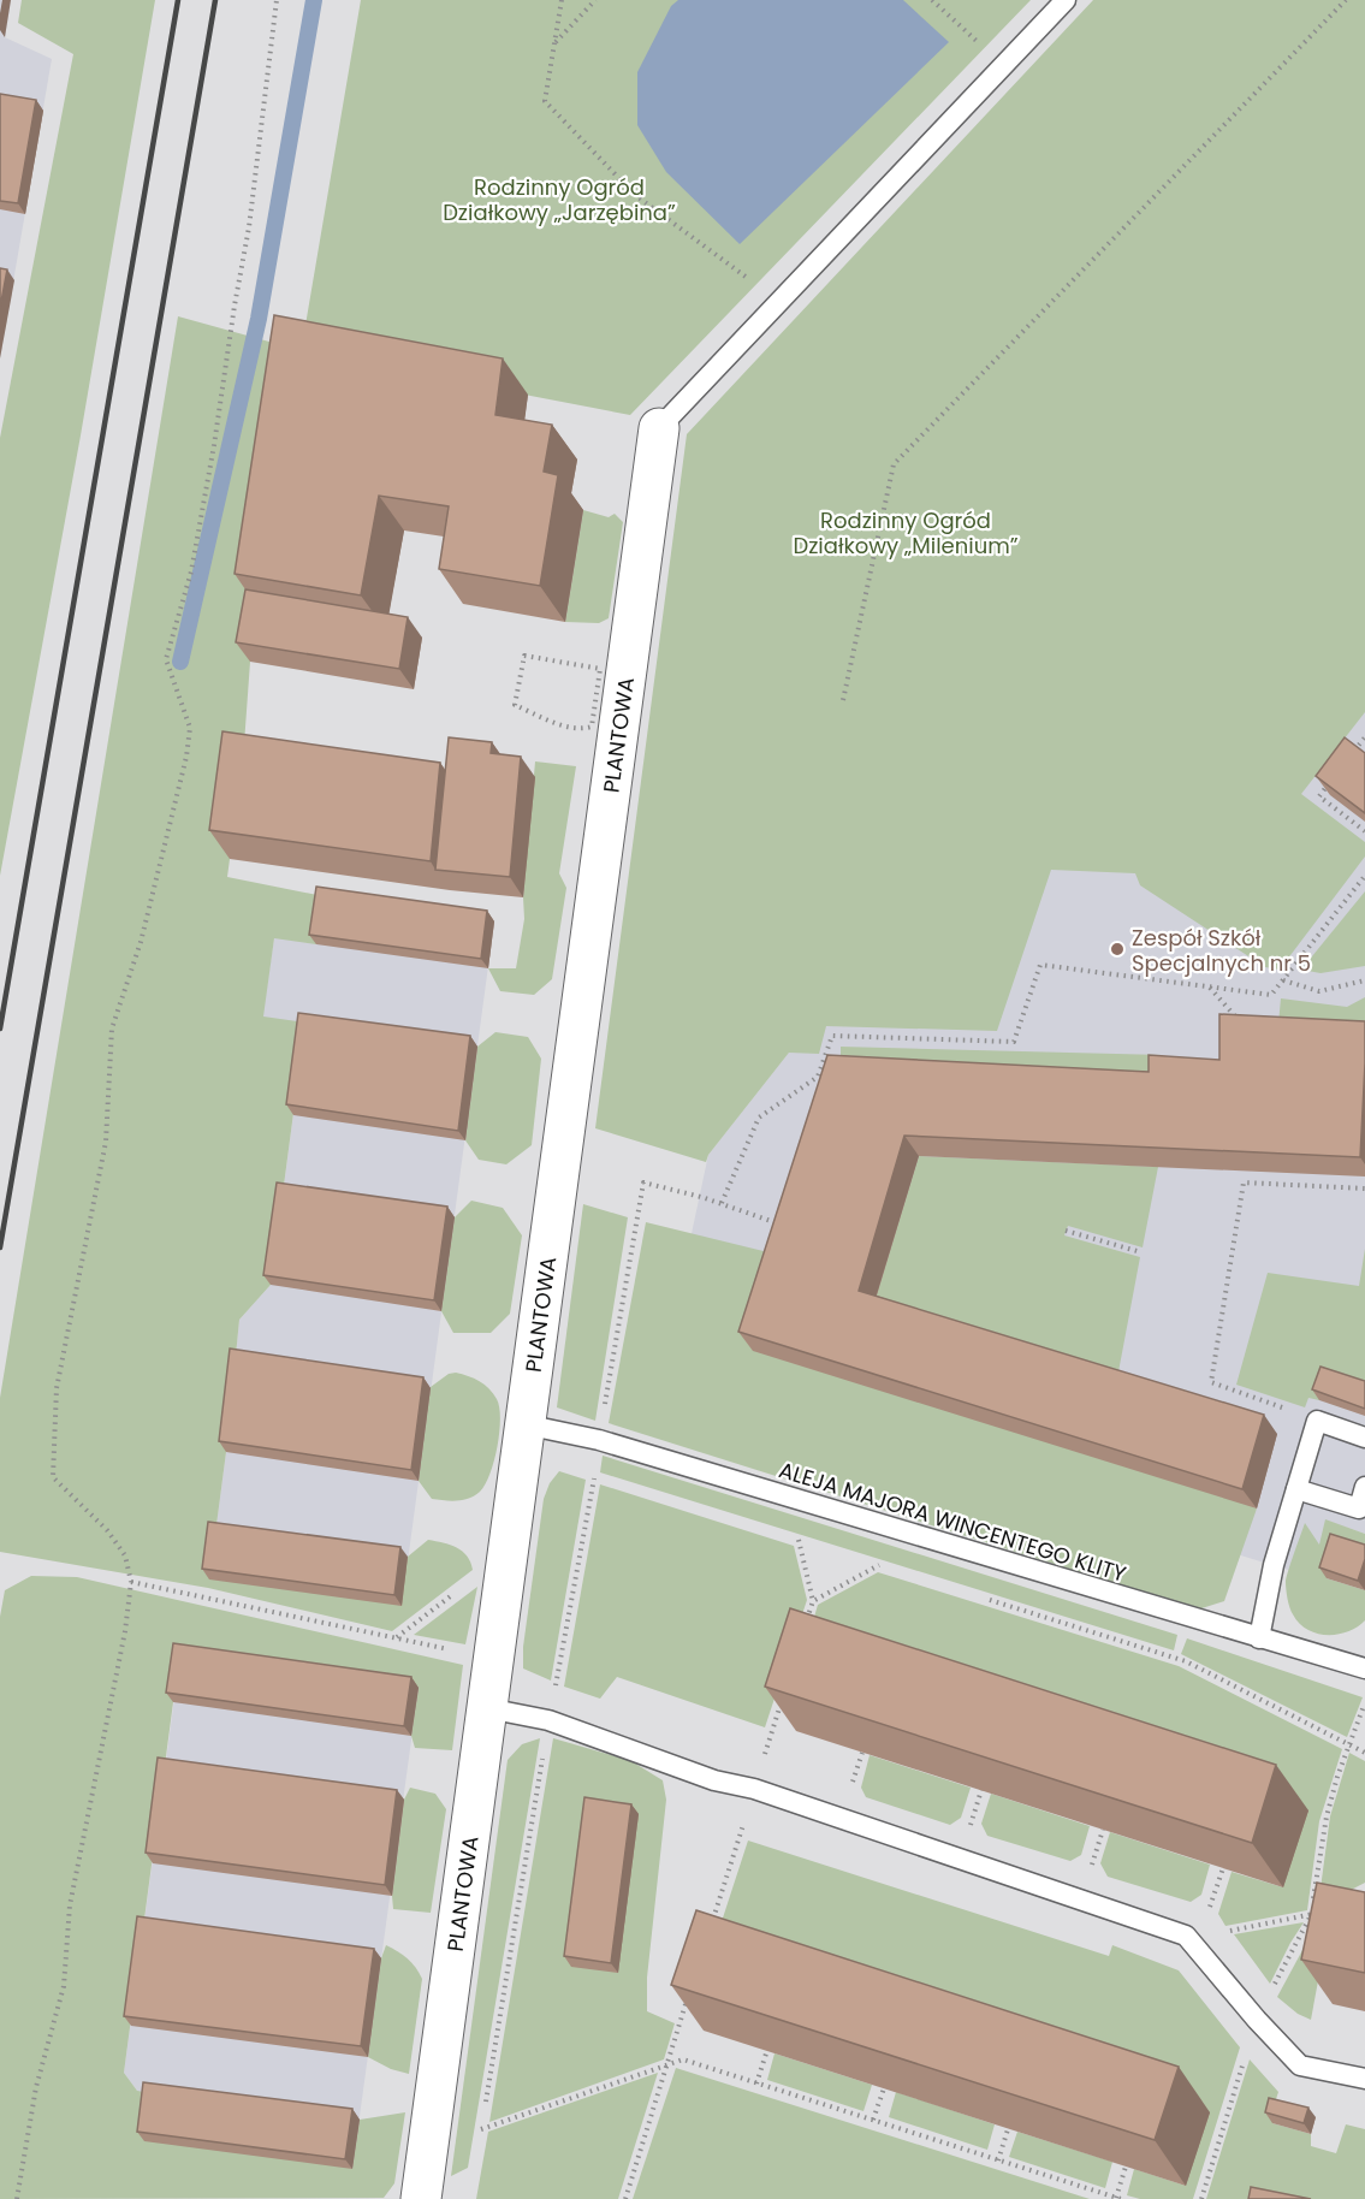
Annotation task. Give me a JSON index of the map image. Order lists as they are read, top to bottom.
{
  "streets": {
    "street": ["PLANTOWA"],
    "lane": ["ALEJA MAJORA WINCENTEGO KLITY"]
  },
  "crossings": [
    ["PLANTOWA", "ALEJA MAJORA WINCENTEGO KLITY"]
  ],
  "parks": ["Rodzinny Ogród Działkowy „Jarzębina”", "Rodzinny Ogród Działkowy „Milenium”"],
  "places": ["Zespół Szkół Specjalnych nr 5"]
}
